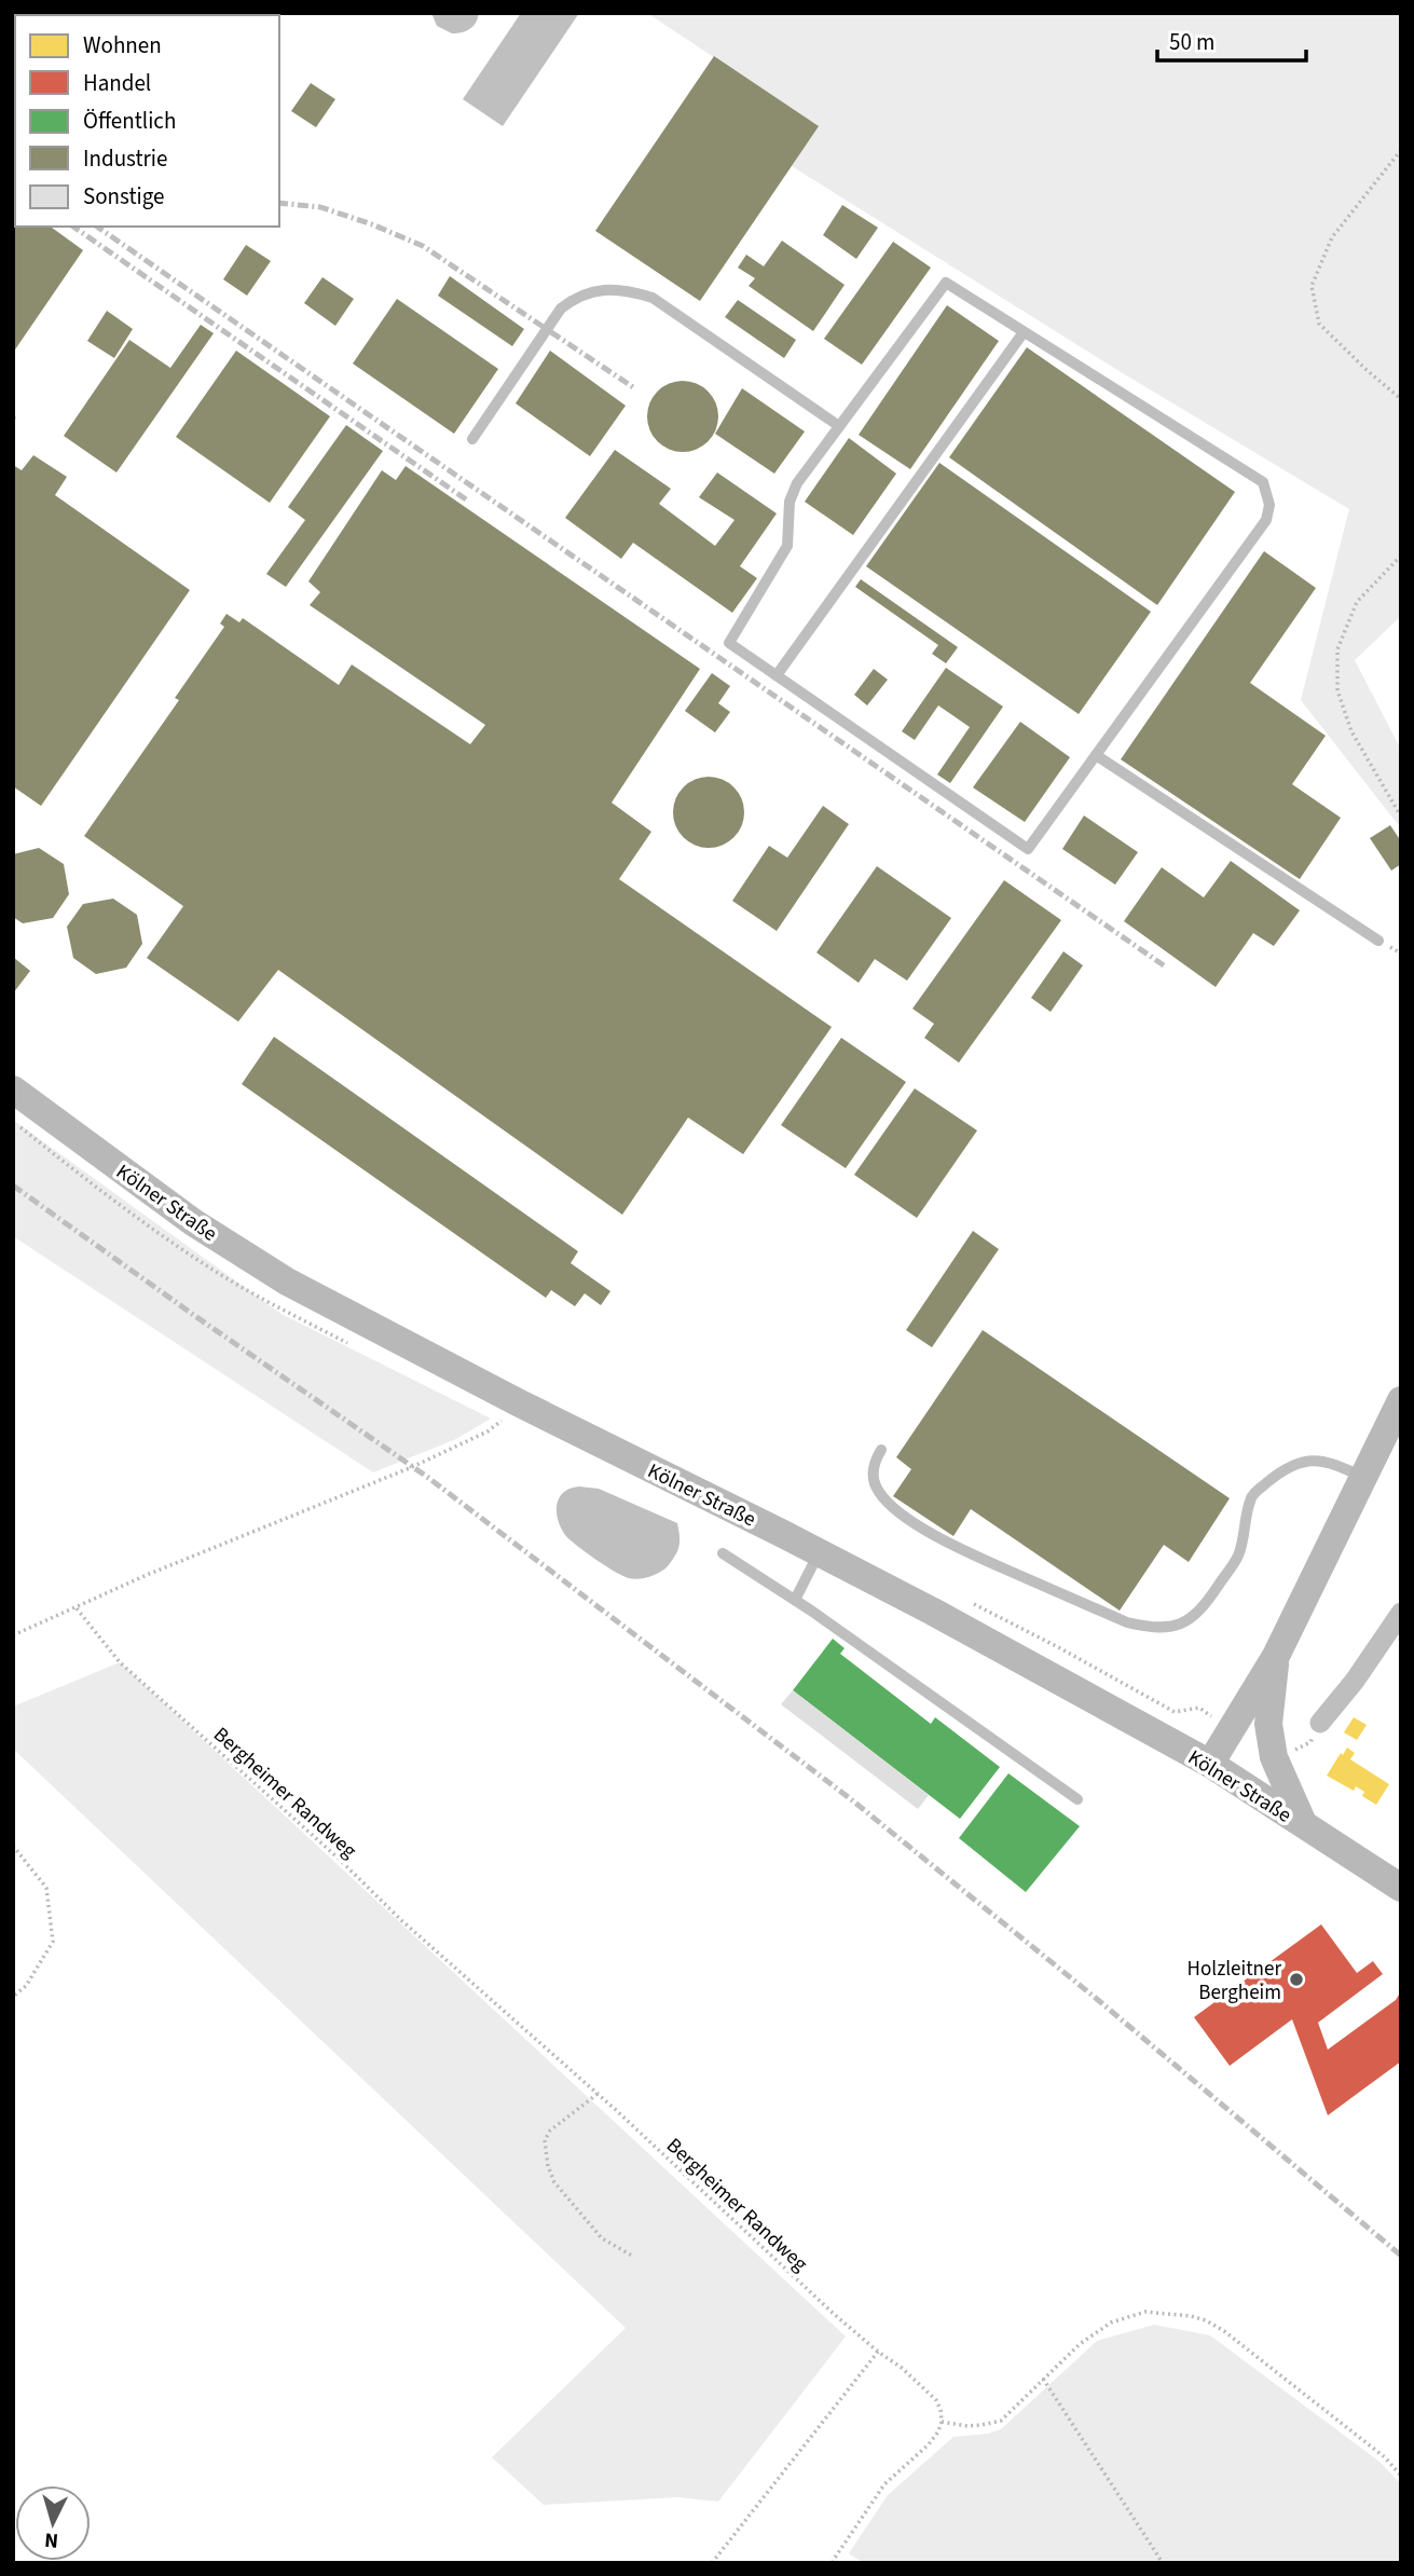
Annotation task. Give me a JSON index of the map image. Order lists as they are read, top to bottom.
{
  "streets": {
    "main road": ["Kölner Straße"],
    "path": ["Bergheimer Randweg"]
  },
  "places": ["Holzleitner Bergheim"],
  "legend": [
    "Wohnen",
    "Handel",
    "Öffentlich",
    "Industrie",
    "Sonstige"
  ],
  "scale_bar": "50 m",
  "north": "bottom"
}
